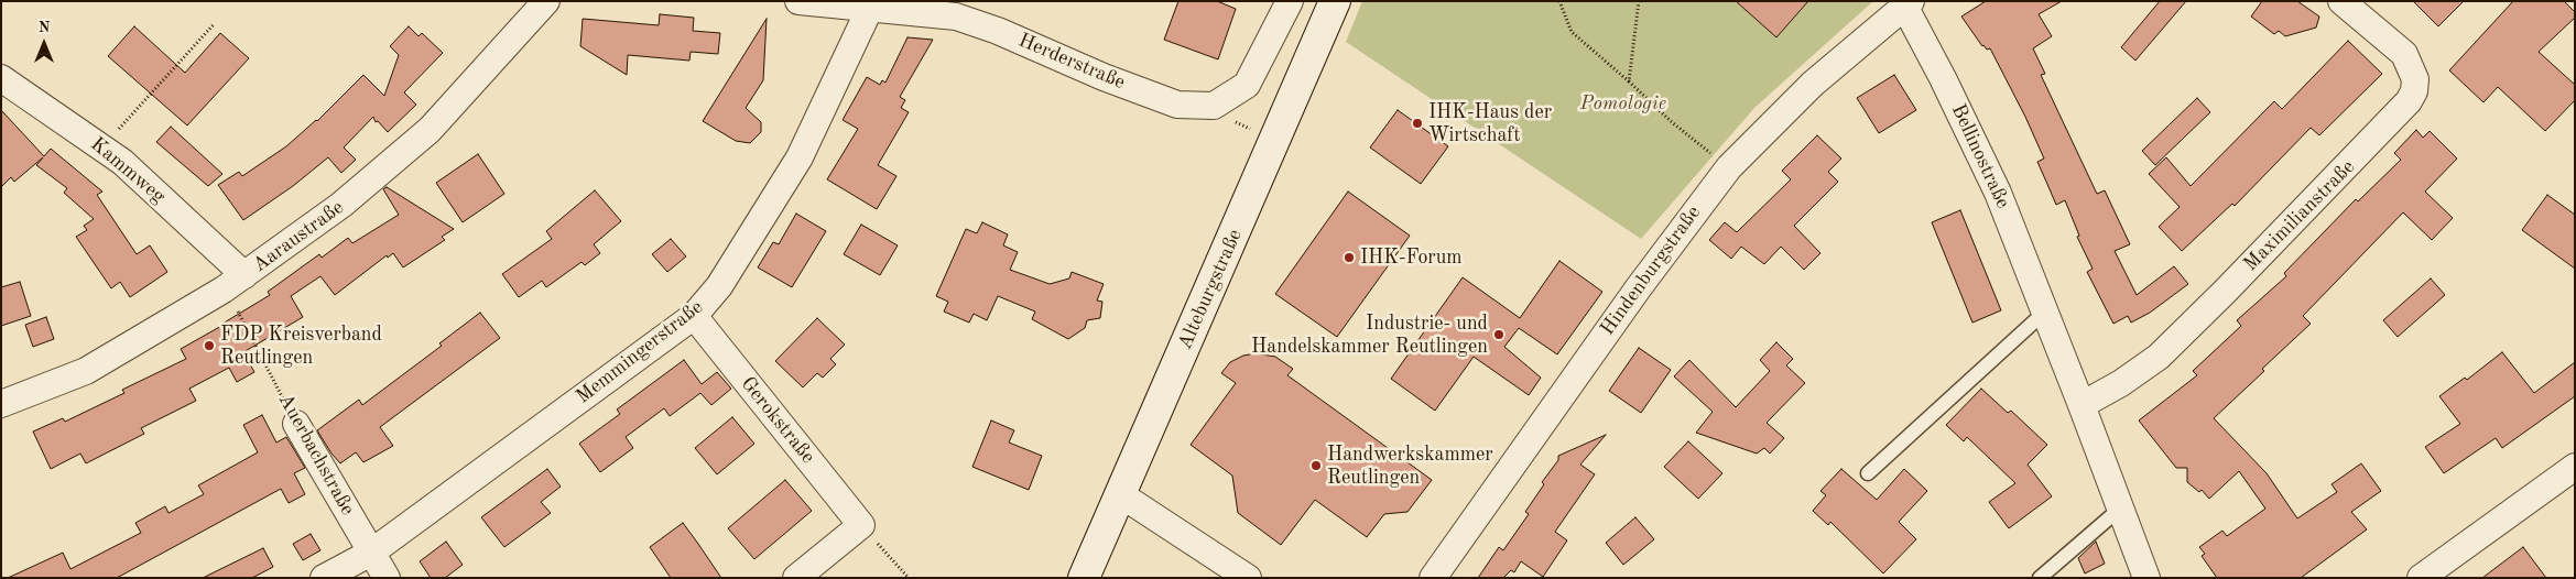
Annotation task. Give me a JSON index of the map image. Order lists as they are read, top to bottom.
{
  "streets": {
    "main road": ["Alteburgstraße"],
    "street": [
      "Herderstraße",
      "Bellinostraße",
      "Kammweg",
      "Maximilianstraße",
      "Aaraustraße",
      "Hindenburgstraße",
      "Memmingerstraße",
      "Gerokstraße",
      "Auerbachstraße"
    ]
  },
  "crossings": [
    ["Herderstraße", "Memmingerstraße"],
    ["Bellinostraße", "Maximilianstraße"],
    ["Bellinostraße", "Hindenburgstraße"],
    ["Kammweg", "Aaraustraße"],
    ["Memmingerstraße", "Gerokstraße"],
    ["Memmingerstraße", "Auerbachstraße"]
  ],
  "parks": ["Pomologie"],
  "places": [
    "IHK-Haus der Wirtschaft",
    "IHK-Forum",
    "Industrie- und Handelskammer Reutlingen",
    "FDP Kreisverband Reutlingen",
    "Handwerkskammer Reutlingen"
  ],
  "north": "top"
}
